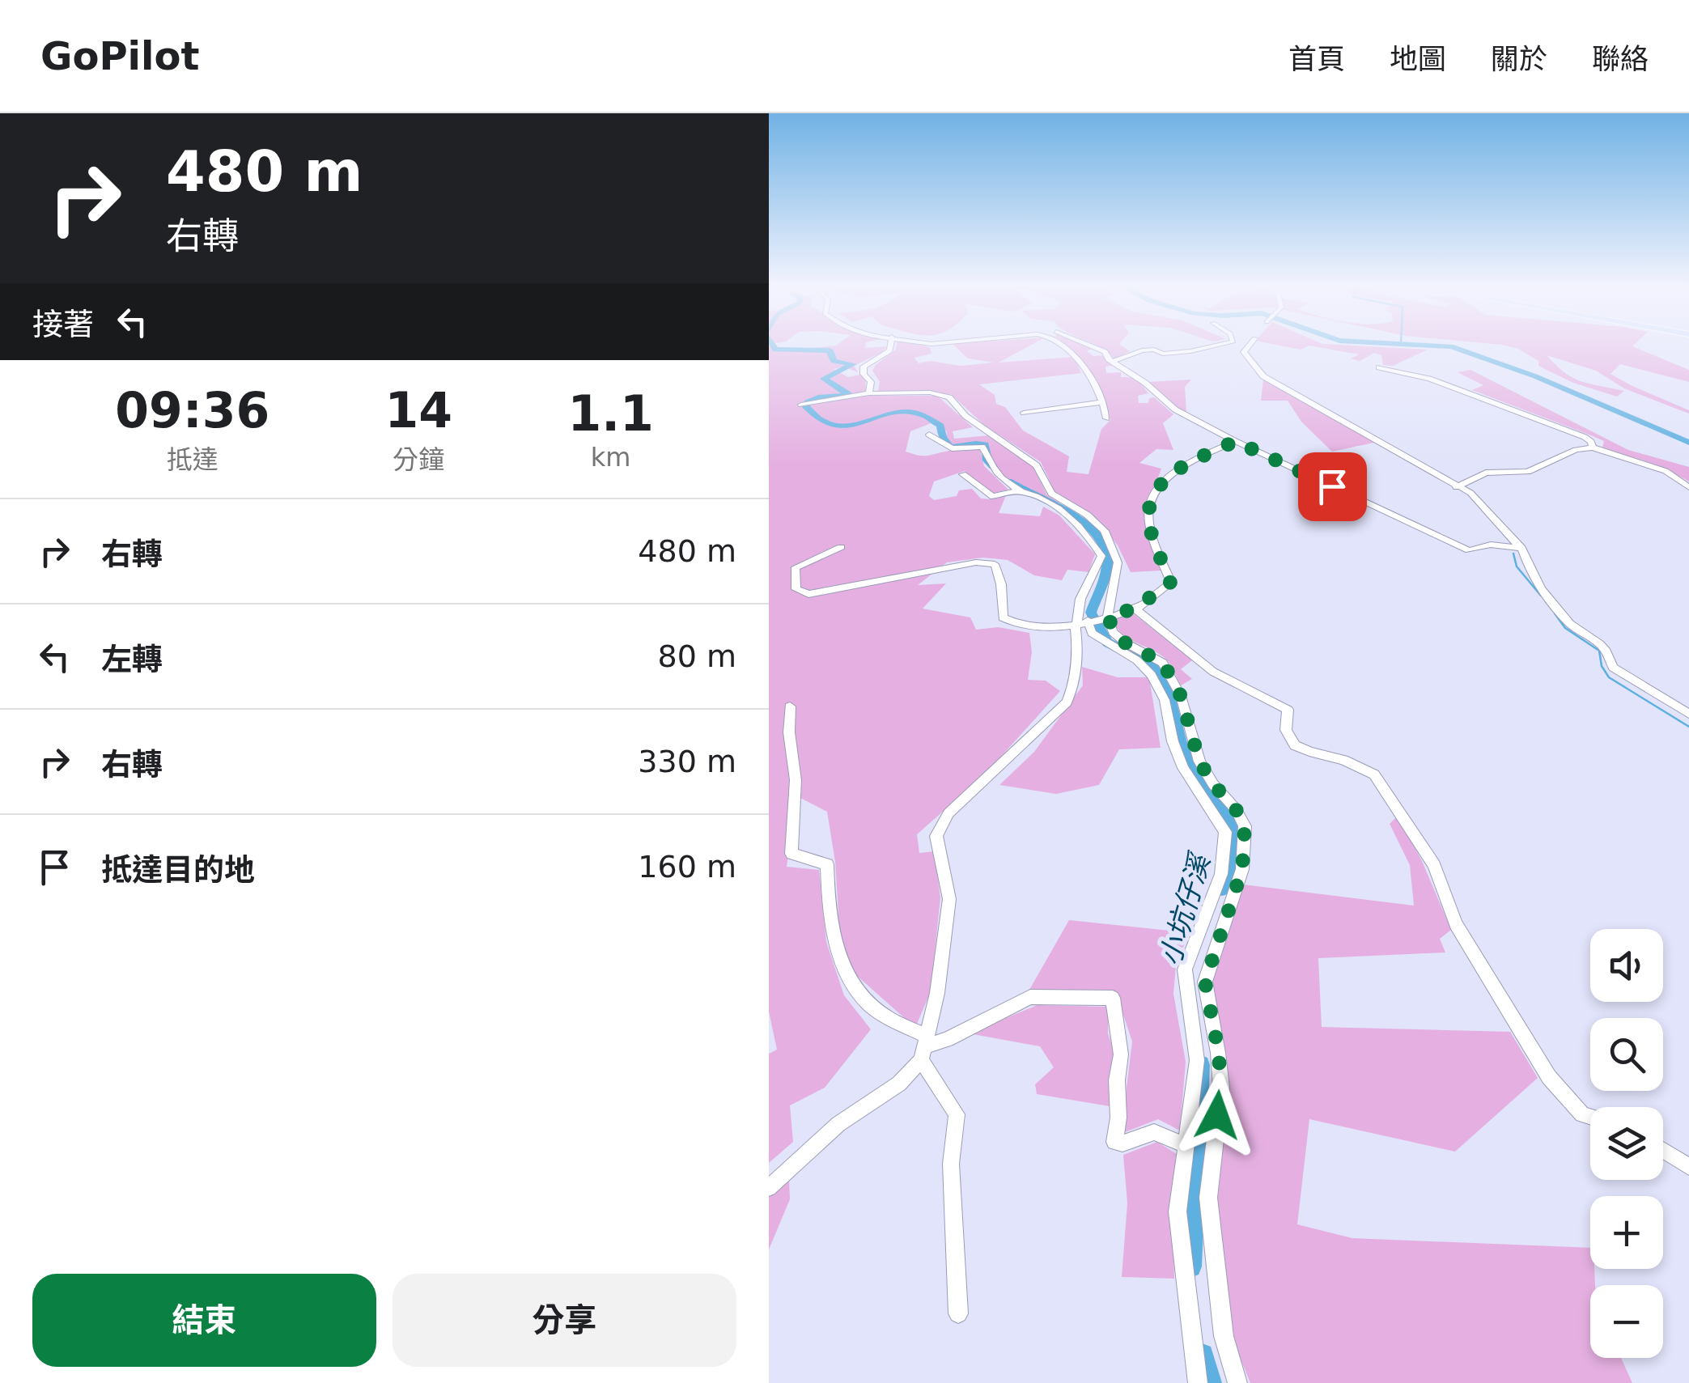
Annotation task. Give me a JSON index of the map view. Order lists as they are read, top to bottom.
{
  "water": ["小坑仔溪"],
  "page": {
    "header": "GoPilot",
    "nav": [
      "首頁",
      "地圖",
      "關於",
      "聯絡"
    ],
    "turn": ["480 m", "右轉"],
    "then": "接著",
    "eta": [
      "09:36",
      "抵達",
      "14",
      "分鐘",
      "1.1",
      "km"
    ],
    "list": [
      {
        "name": "右轉",
        "value": "480 m"
      },
      {
        "name": "左轉",
        "value": "80 m"
      },
      {
        "name": "右轉",
        "value": "330 m"
      },
      {
        "name": "抵達目的地",
        "value": "160 m"
      }
    ],
    "map_buttons": ["+", "−"],
    "buttons": ["結束", "分享"]
  }
}
